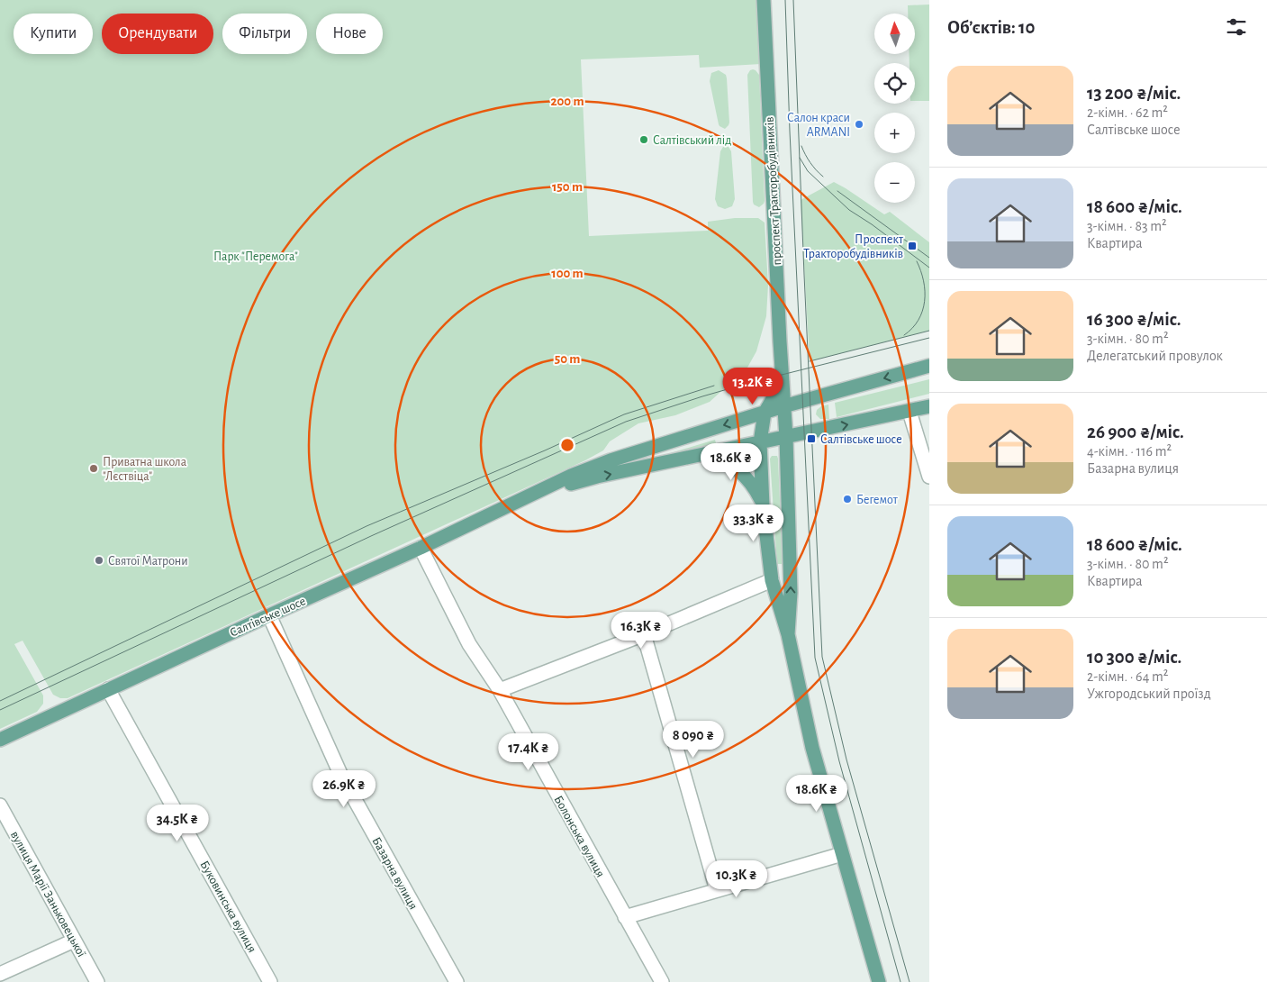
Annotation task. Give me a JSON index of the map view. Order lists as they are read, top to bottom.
{
  "streets": {
    "main road": ["проспект Тракторобудівників", "Салтівське шосе"],
    "street": [
      "Болонська вулиця",
      "Базарна вулиця",
      "вулиця Марії Заньковецької",
      "Буковинська вулиця"
    ]
  },
  "crossings": [
    ["проспект Тракторобудівників", "Салтівське шосе"],
    ["Салтівське шосе", "Болонська вулиця"],
    ["Салтівське шосе", "Базарна вулиця"],
    ["Салтівське шосе", "Буковинська вулиця"]
  ],
  "parks": ["Парк \"Перемога\""],
  "places": {
    "other": [
      "Салон краси ARMANI",
      "Салтівський лід",
      "Приватна школа \"Лєствіца\"",
      "Бегемот",
      "Святої Матрони"
    ],
    "transit": ["Проспект Тракторобудівників", "Салтівське шосе"]
  },
  "north": "top",
  "page": {
    "heading": "Об’єктів: 10",
    "map_buttons": ["+", "−"],
    "chip": [
      "Купити",
      "Орендувати",
      "Фільтри",
      "Нове"
    ],
    "list": [
      {
        "name": "13 200 ₴/міс.",
        "note": "2-кімн. · 62 m² · Салтівське шосе"
      },
      {
        "name": "18 600 ₴/міс.",
        "note": "3-кімн. · 83 m² · Квартира"
      },
      {
        "name": "16 300 ₴/міс.",
        "note": "3-кімн. · 80 m² · Делегатський провулок"
      },
      {
        "name": "26 900 ₴/міс.",
        "note": "4-кімн. · 116 m² · Базарна вулиця"
      },
      {
        "name": "18 600 ₴/міс.",
        "note": "3-кімн. · 80 m² · Квартира"
      },
      {
        "name": "10 300 ₴/міс.",
        "note": "2-кімн. · 64 m² · Ужгородський проїзд"
      }
    ],
    "price": [
      "13.2K ₴",
      "18.6K ₴",
      "33.3K ₴",
      "16.3K ₴",
      "8 090 ₴",
      "17.4K ₴",
      "26.9K ₴",
      "18.6K ₴",
      "34.5K ₴",
      "10.3K ₴"
    ]
  },
  "rings": [
    "200 m",
    "150 m",
    "100 m",
    "50 m"
  ]
}
